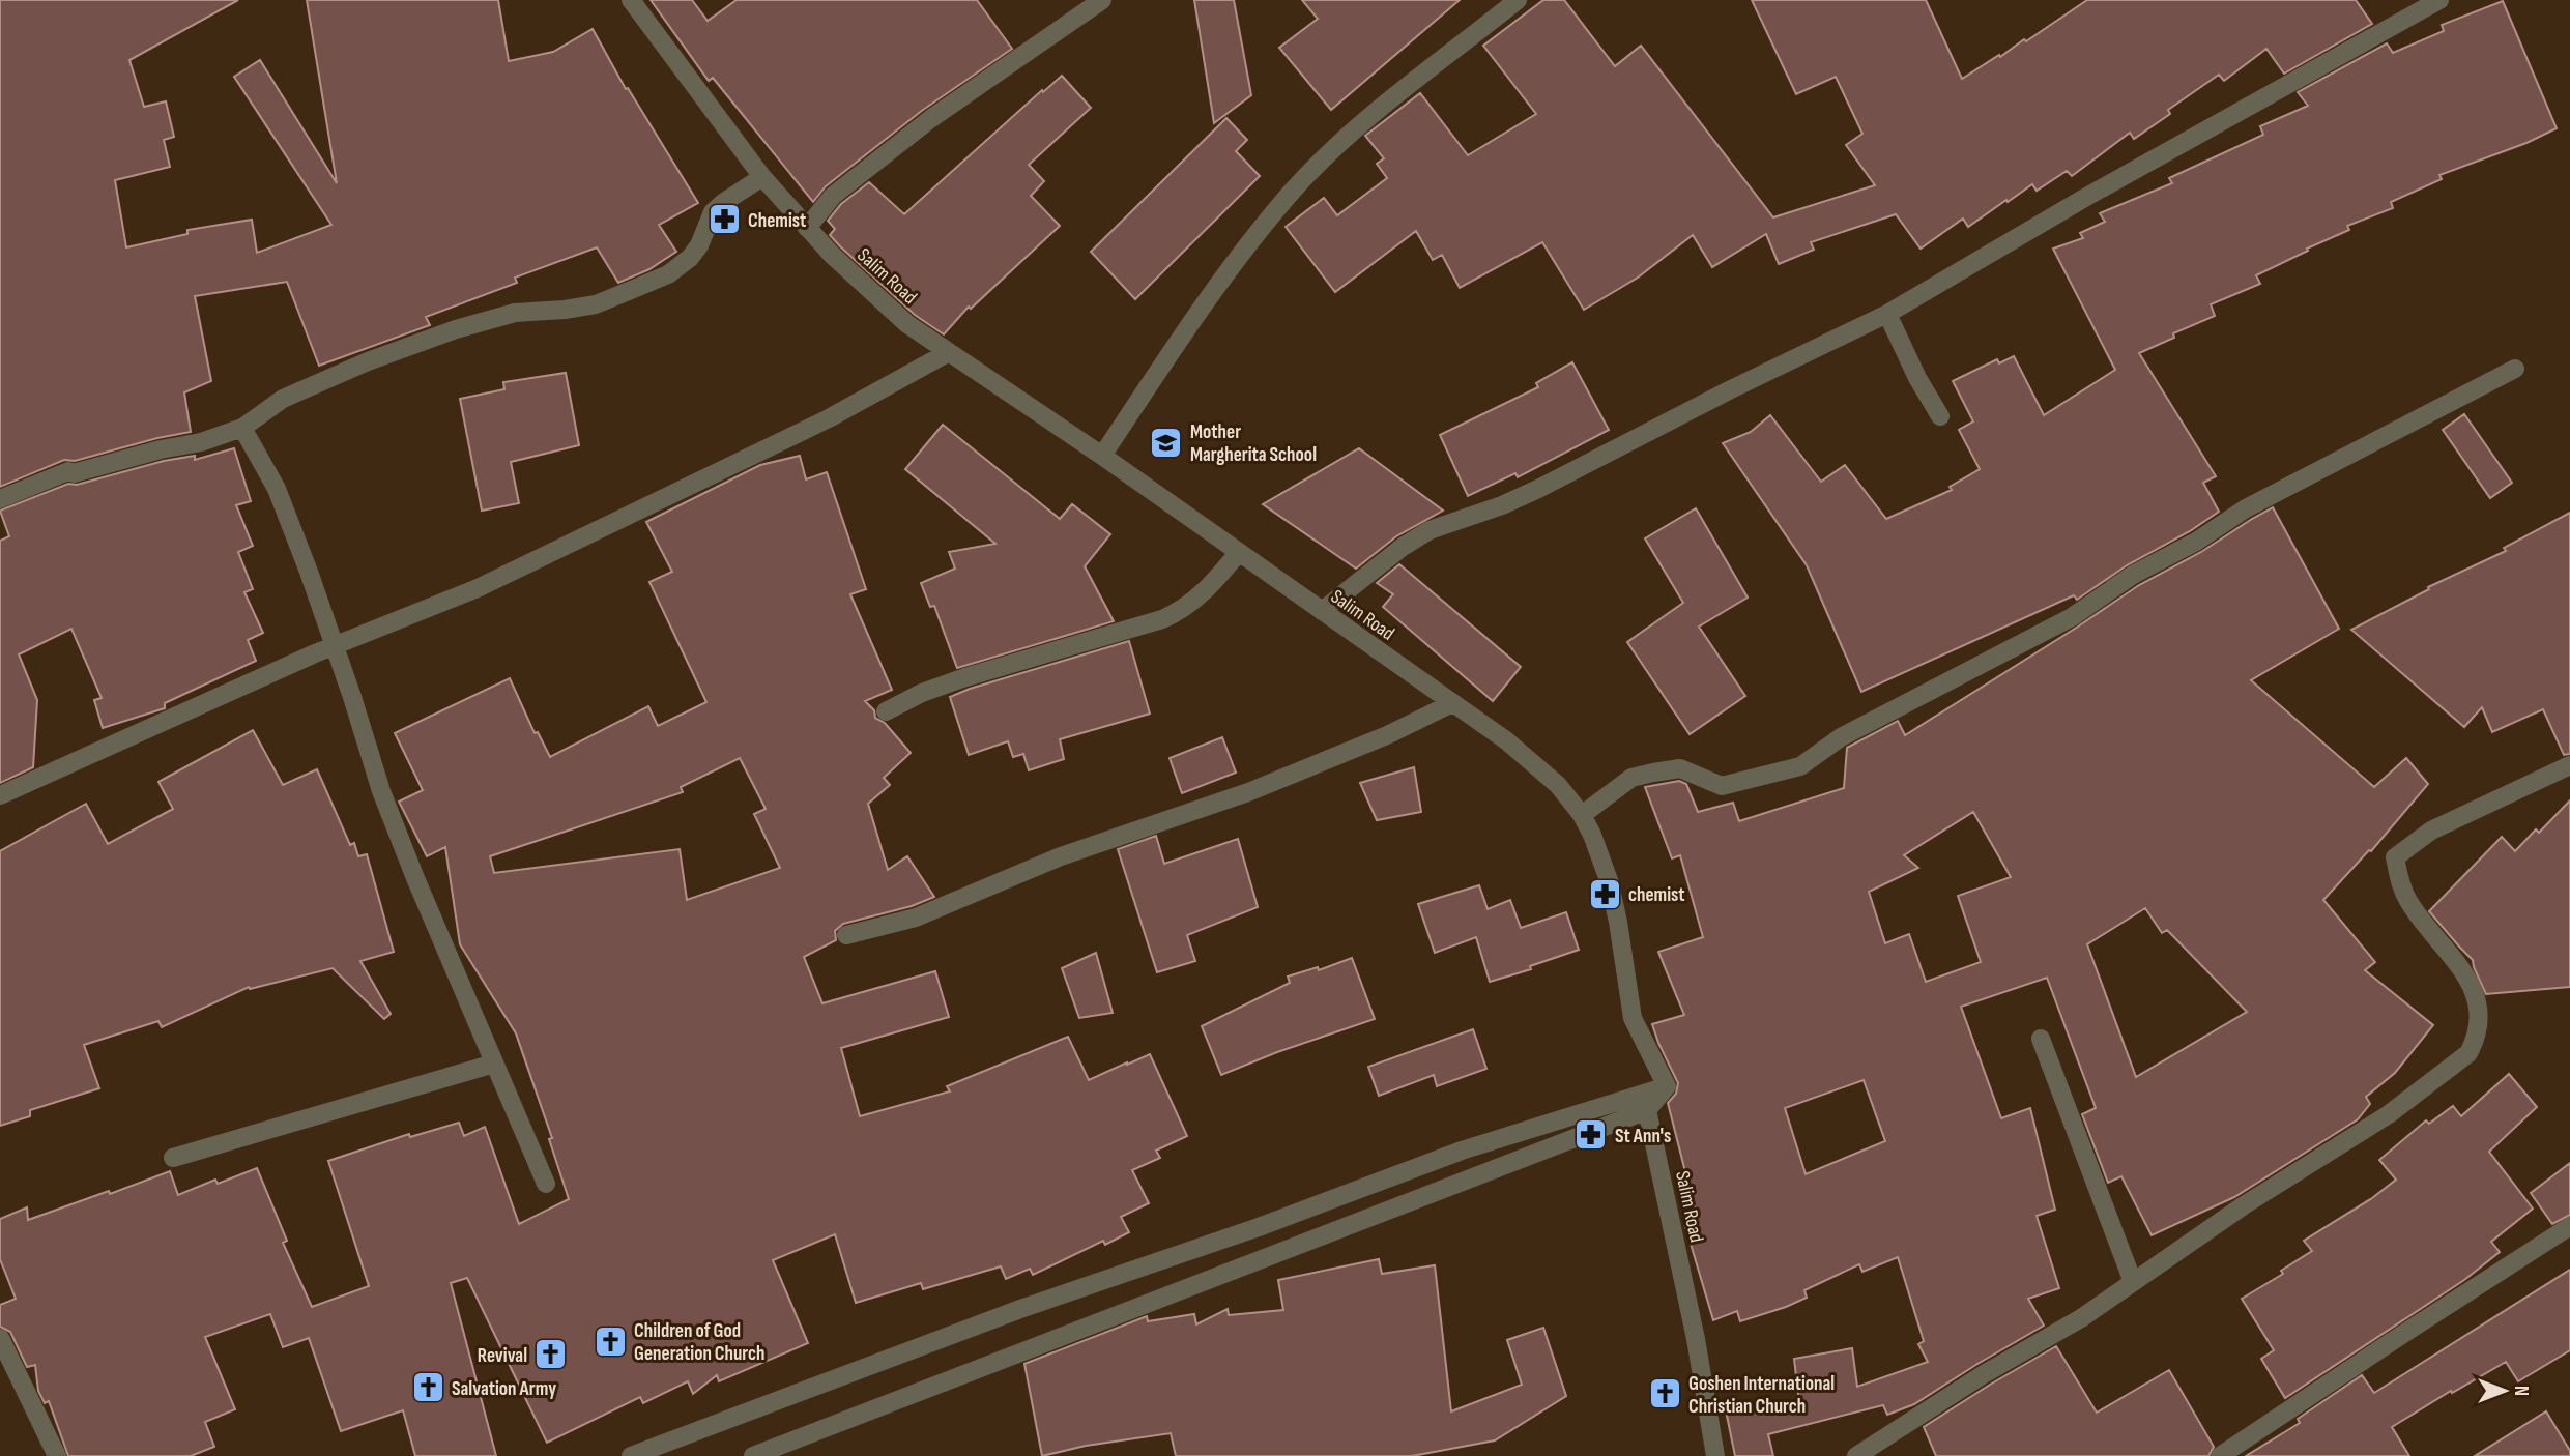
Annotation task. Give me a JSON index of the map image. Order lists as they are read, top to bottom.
{
  "streets": {
    "street": ["Salim Road"]
  },
  "places": {
    "pharmacy": ["Chemist", "chemist", "St Ann's"],
    "school or university": ["Mother Margherita School"],
    "church": [
      "Children of God Generation Church",
      "Revival",
      "Salvation Army",
      "Goshen International Christian Church"
    ]
  },
  "north": "right"
}
